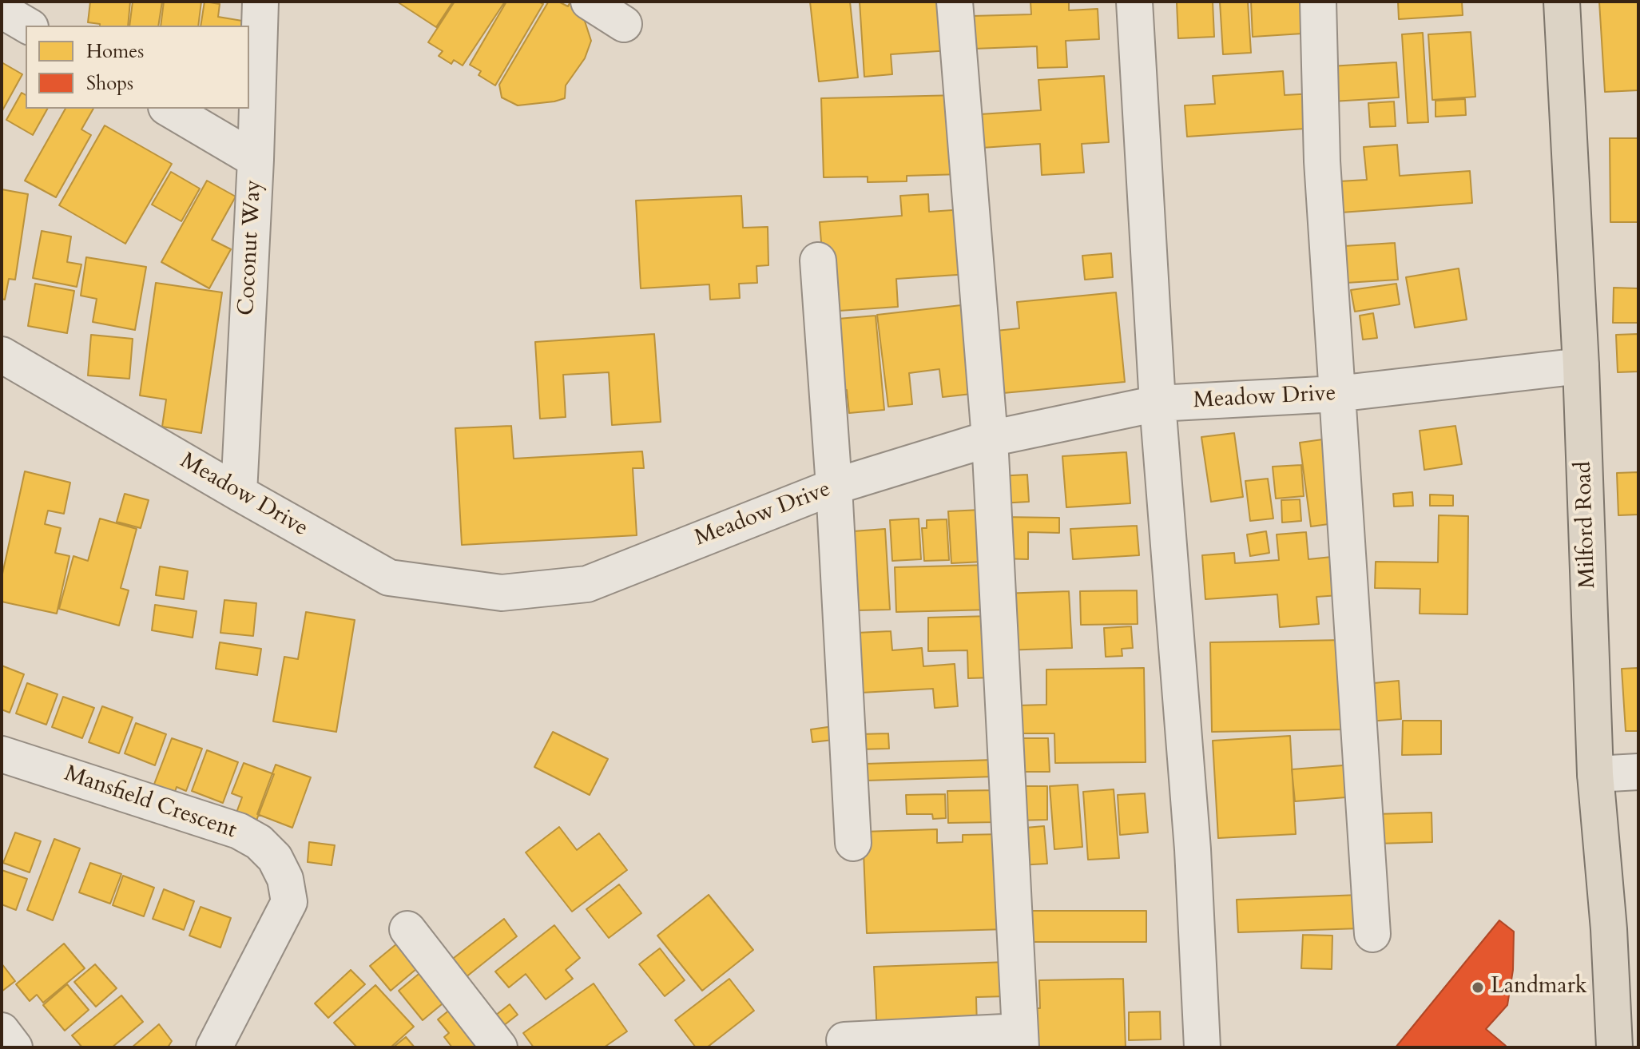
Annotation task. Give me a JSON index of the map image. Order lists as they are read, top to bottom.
{
  "streets": {
    "main road": ["Milford Road"],
    "street": ["Coconut Way", "Meadow Drive", "Mansfield Crescent"]
  },
  "crossings": [
    ["Coconut Way", "Meadow Drive"],
    ["Meadow Drive", "Milford Road"]
  ],
  "places": ["Landmark"],
  "legend": ["Homes", "Shops"]
}
